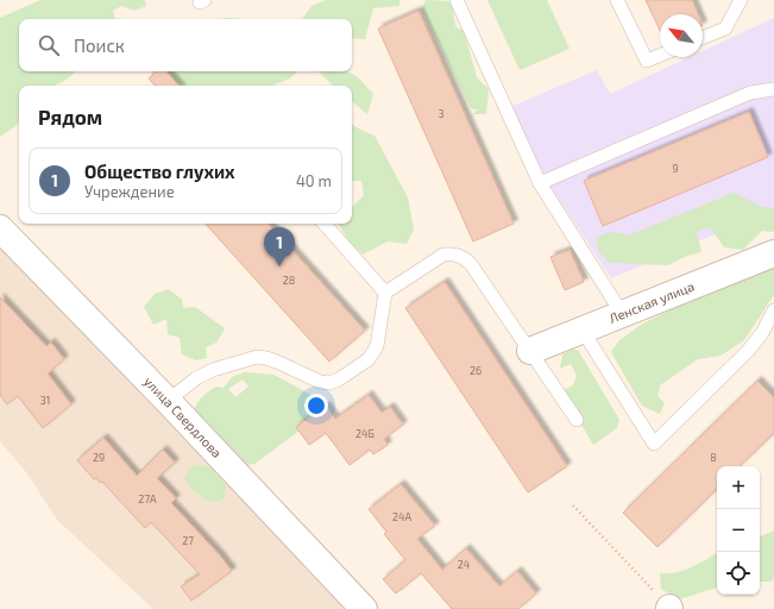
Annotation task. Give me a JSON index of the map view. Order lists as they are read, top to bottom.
{
  "streets": {
    "street": ["Ленская улица", "улица Свердлова"]
  },
  "house_numbers": [
    "3",
    "9",
    "28",
    "26",
    "31",
    "24Б",
    "29",
    "8",
    "27А",
    "24А",
    "27",
    "24"
  ],
  "north": "top left",
  "page": {
    "search": "Поиск",
    "heading": "Рядом",
    "list": [
      {
        "mark": "1",
        "name": "Общество глухих",
        "note": "Учреждение",
        "value": "40 m"
      }
    ],
    "pins": "1",
    "map_buttons": ["+", "−"]
  }
}
